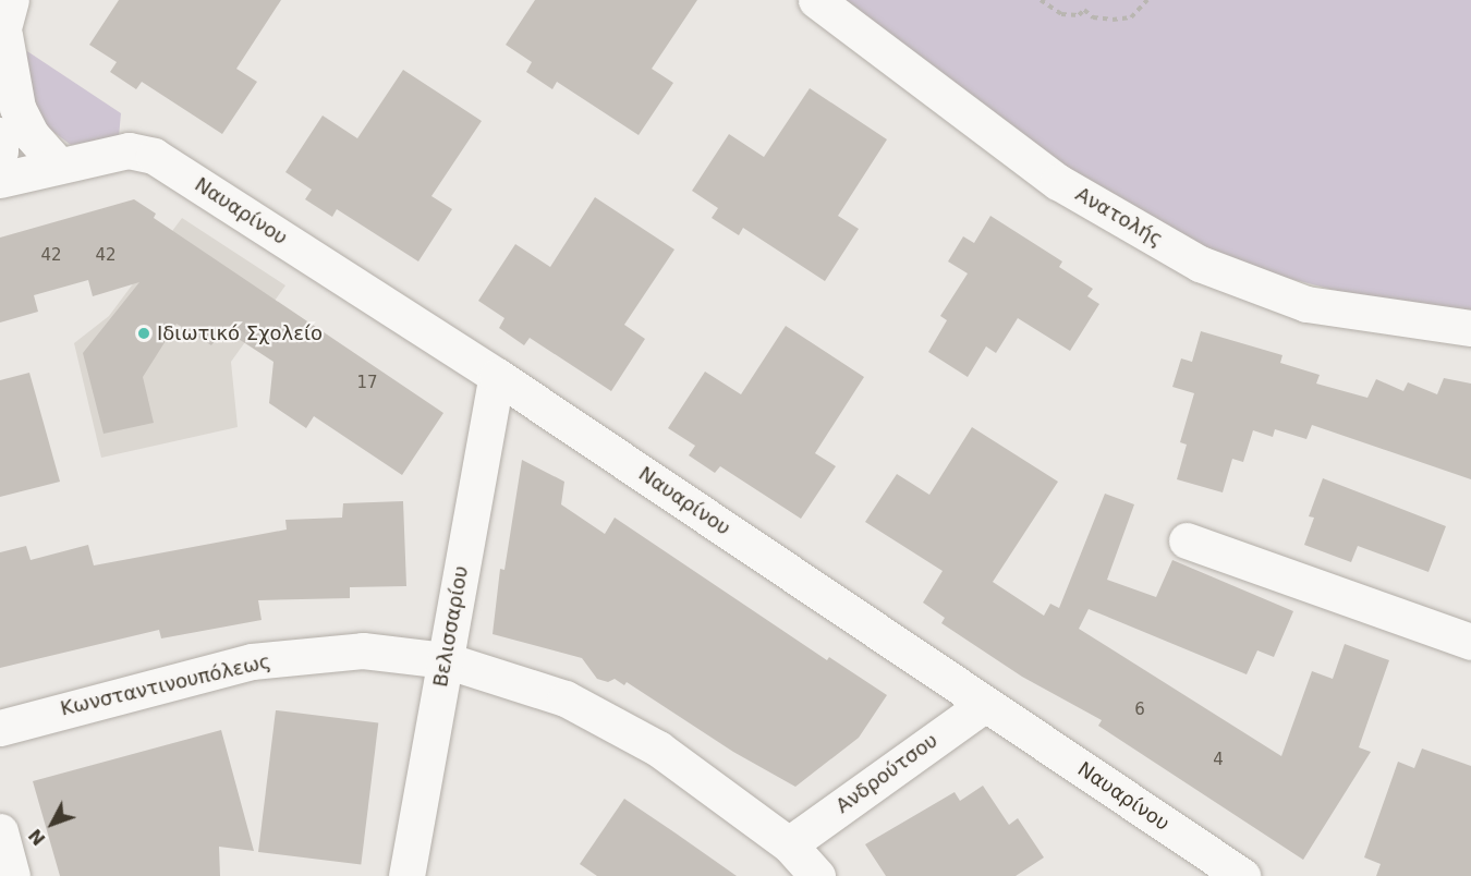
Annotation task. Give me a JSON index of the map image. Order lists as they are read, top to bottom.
{
  "streets": {
    "street": [
      "Ναυαρίνου",
      "Ανατολής",
      "Βελισσαρίου",
      "Κωνσταντινουπόλεως",
      "Ανδρούτσου"
    ]
  },
  "crossings": [
    ["Ναυαρίνου", "Βελισσαρίου"],
    ["Ναυαρίνου", "Ανδρούτσου"],
    ["Βελισσαρίου", "Κωνσταντινουπόλεως"],
    ["Κωνσταντινουπόλεως", "Ανδρούτσου"]
  ],
  "places": ["Ιδιωτικό Σχολείο"],
  "house_numbers": [
    "42",
    "42",
    "17",
    "6",
    "4"
  ],
  "north": "bottom left"
}
